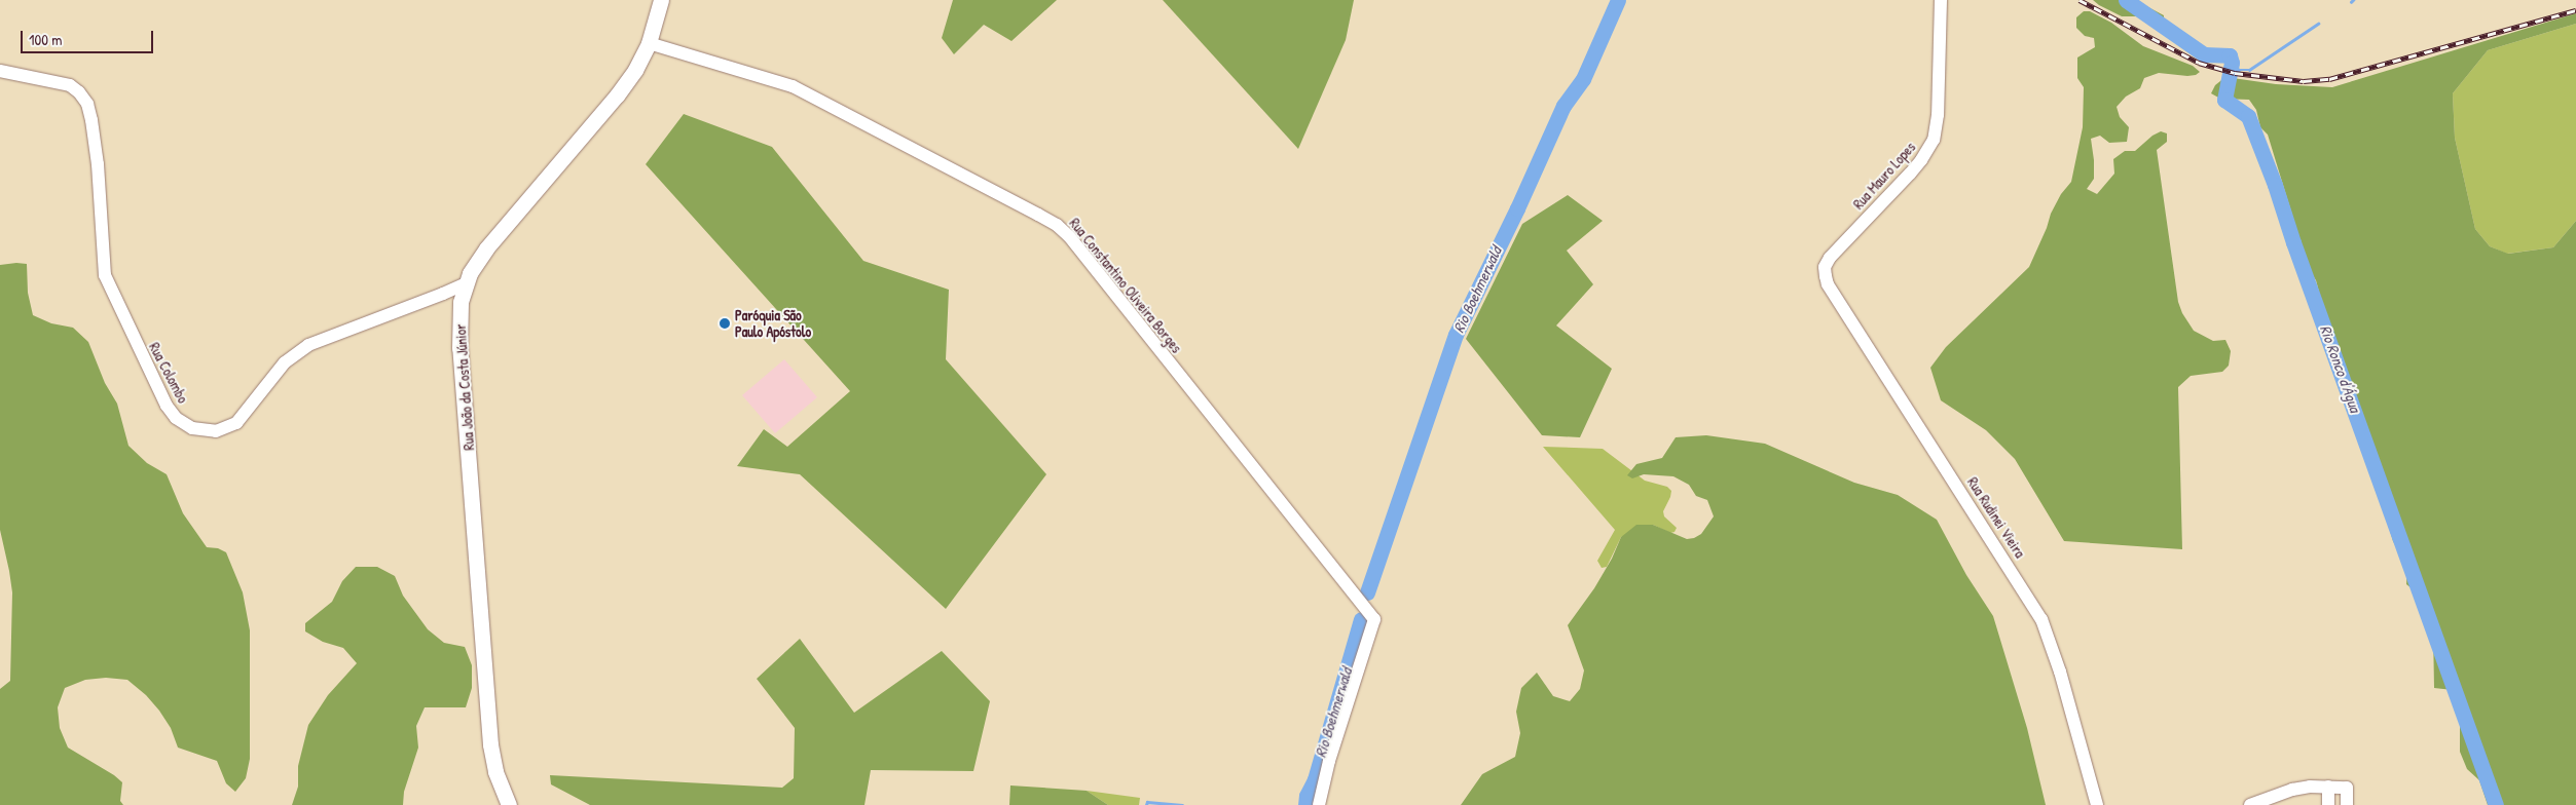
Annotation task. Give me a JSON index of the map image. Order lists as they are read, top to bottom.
{
  "streets": {
    "main road": ["Rua João da Costa Júnior"],
    "street": [
      "Rua Mauro Lopes",
      "Rua Constantino Oliveira Borges",
      "Rua Colombo",
      "Rua Rudinei Vieira"
    ]
  },
  "crossings": [
    ["Rua Mauro Lopes", "Rua Rudinei Vieira"],
    ["Rua Constantino Oliveira Borges", "Rua João da Costa Júnior"],
    ["Rua Colombo", "Rua João da Costa Júnior"]
  ],
  "water": ["Rio Boehmerwald", "Rio Ronco d'Água"],
  "places": ["Paróquia São Paulo Apóstolo"],
  "scale_bar": "100 m"
}
